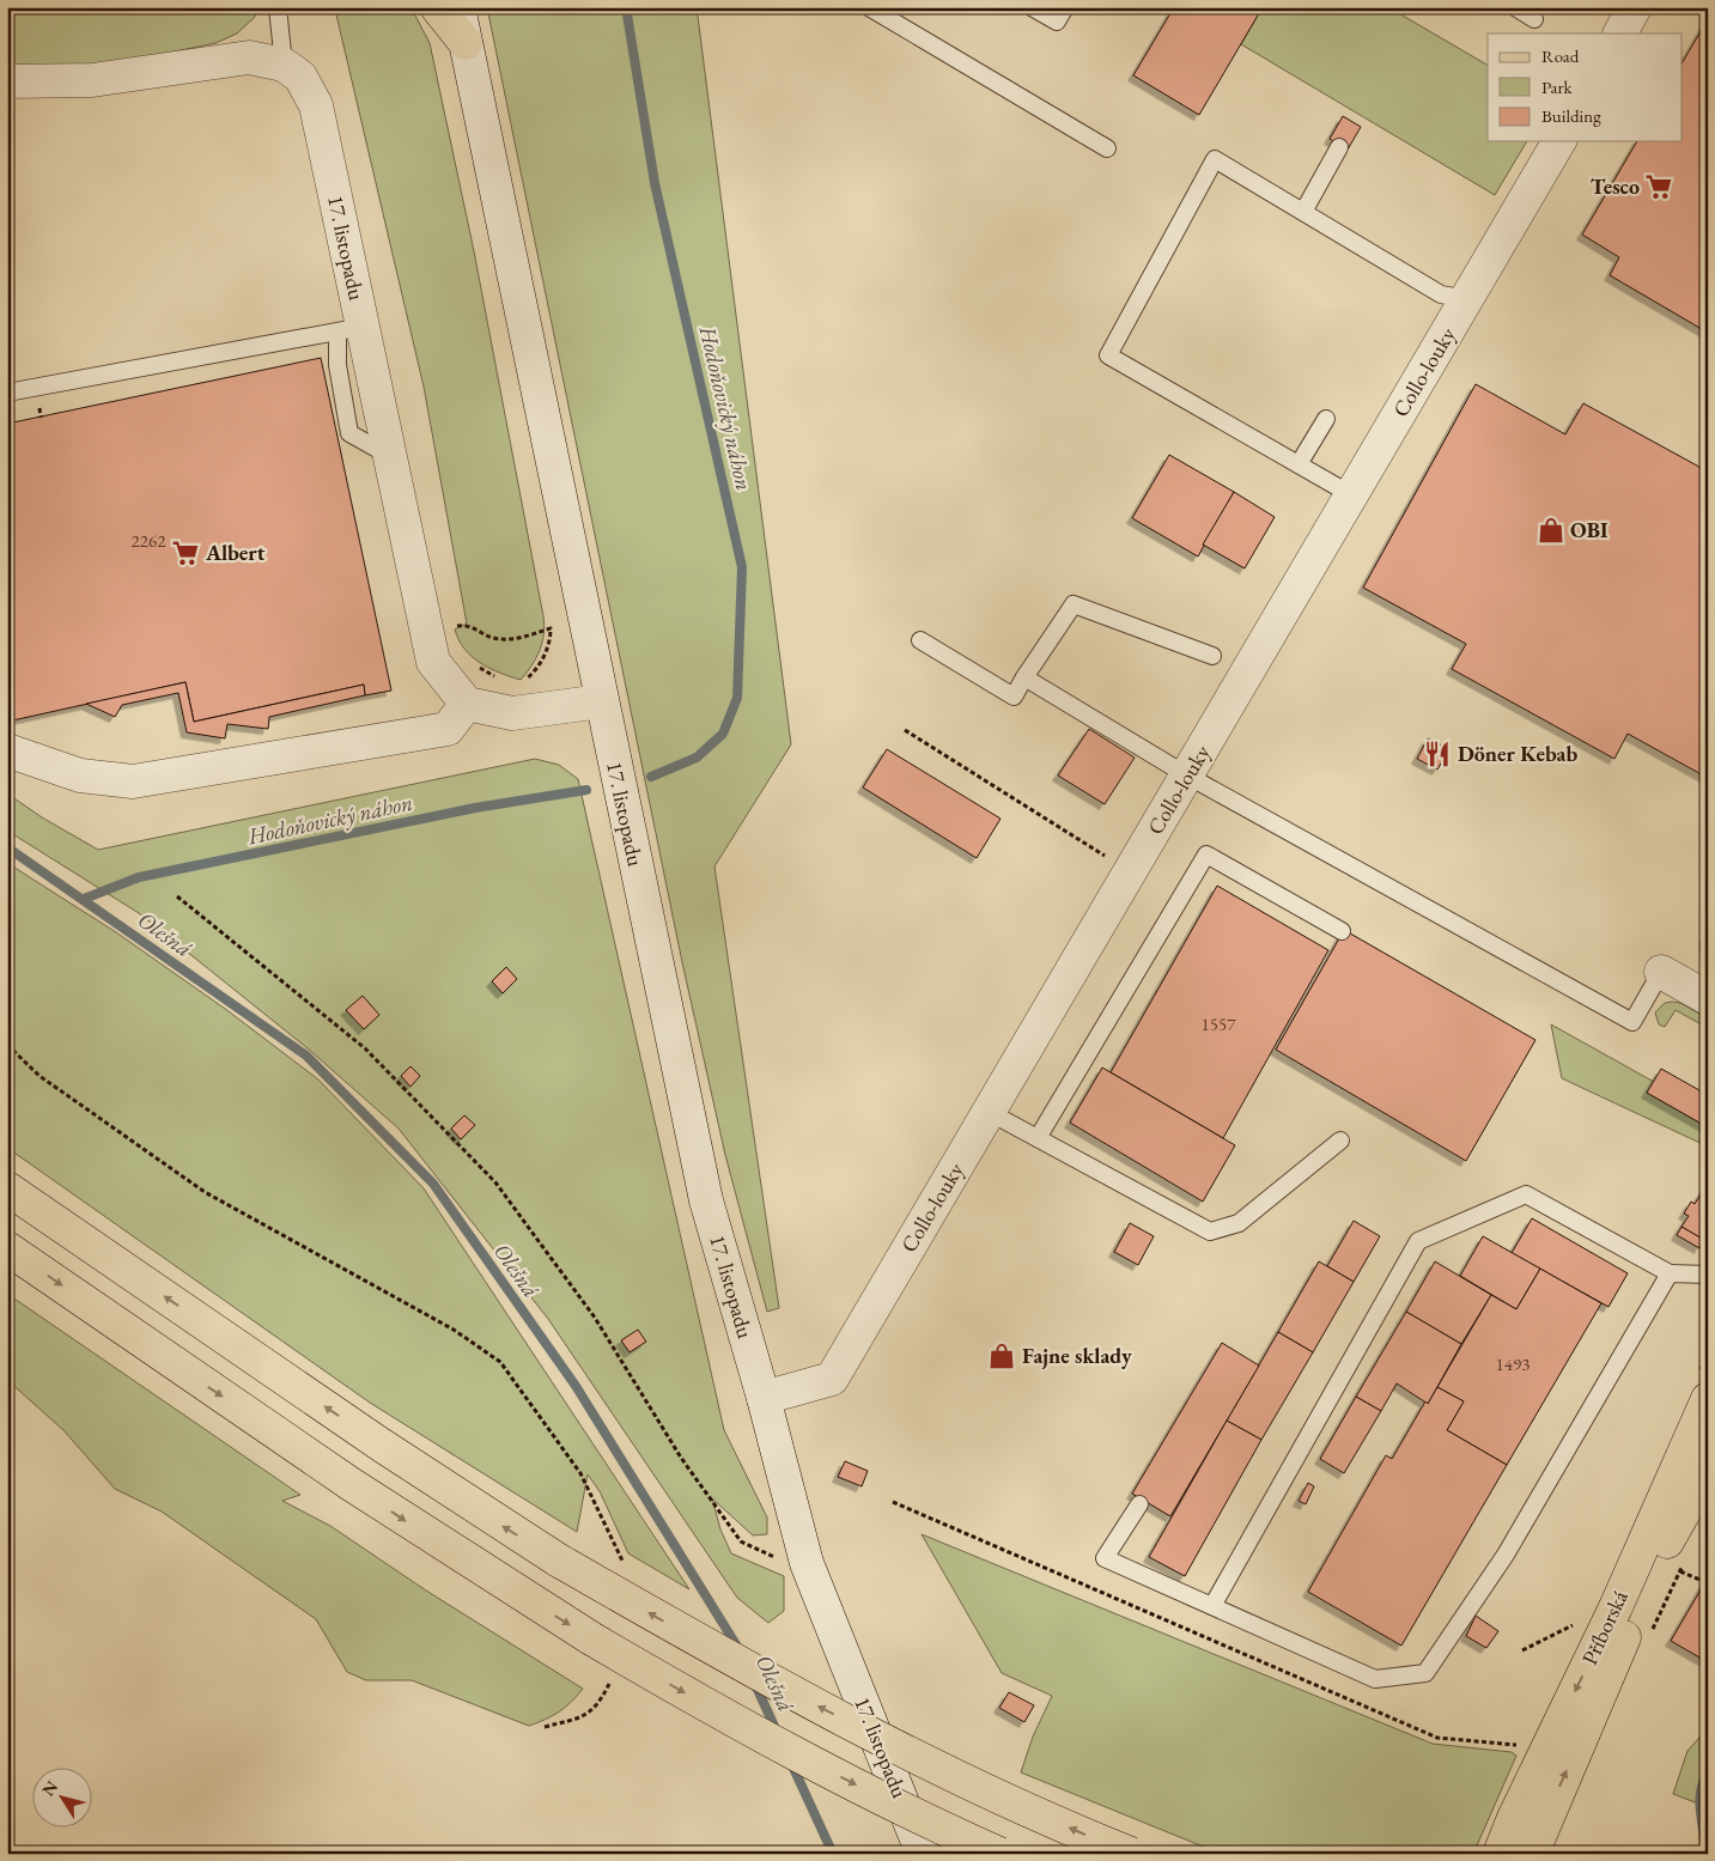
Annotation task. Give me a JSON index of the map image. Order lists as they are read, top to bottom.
{
  "streets": {
    "main road": ["Příborská"],
    "street": ["17. listopadu", "Collo-louky"]
  },
  "crossings": [
    ["17. listopadu", "Collo-louky"]
  ],
  "water": ["Hodoňovický náhon", "Olešná"],
  "places": {
    "supermarket": ["Tesco", "Albert"],
    "shop": ["OBI", "Fajne sklady"],
    "restaurant": ["Döner Kebab"]
  },
  "house_numbers": ["2262", "1557", "1493"],
  "legend": ["Road", "Park", "Building"],
  "north": "top left"
}
